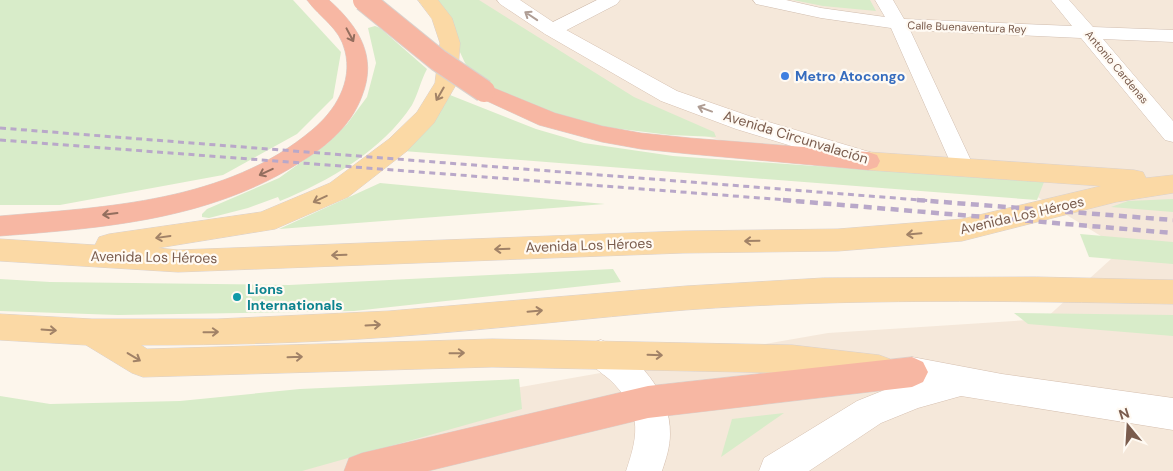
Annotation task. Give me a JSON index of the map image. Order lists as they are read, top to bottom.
{
  "streets": {
    "main road": ["Avenida Circunvalación", "Avenida Los Héroes"],
    "street": ["Calle Buenaventura Rey", "Antonio Cardenas"]
  },
  "crossings": [
    ["Calle Buenaventura Rey", "Antonio Cardenas"],
    ["Avenida Circunvalación", "Avenida Los Héroes"]
  ],
  "one_way": ["Avenida Circunvalación"],
  "places": ["Metro Atocongo", "Lions Internationals"],
  "north": "top"
}
